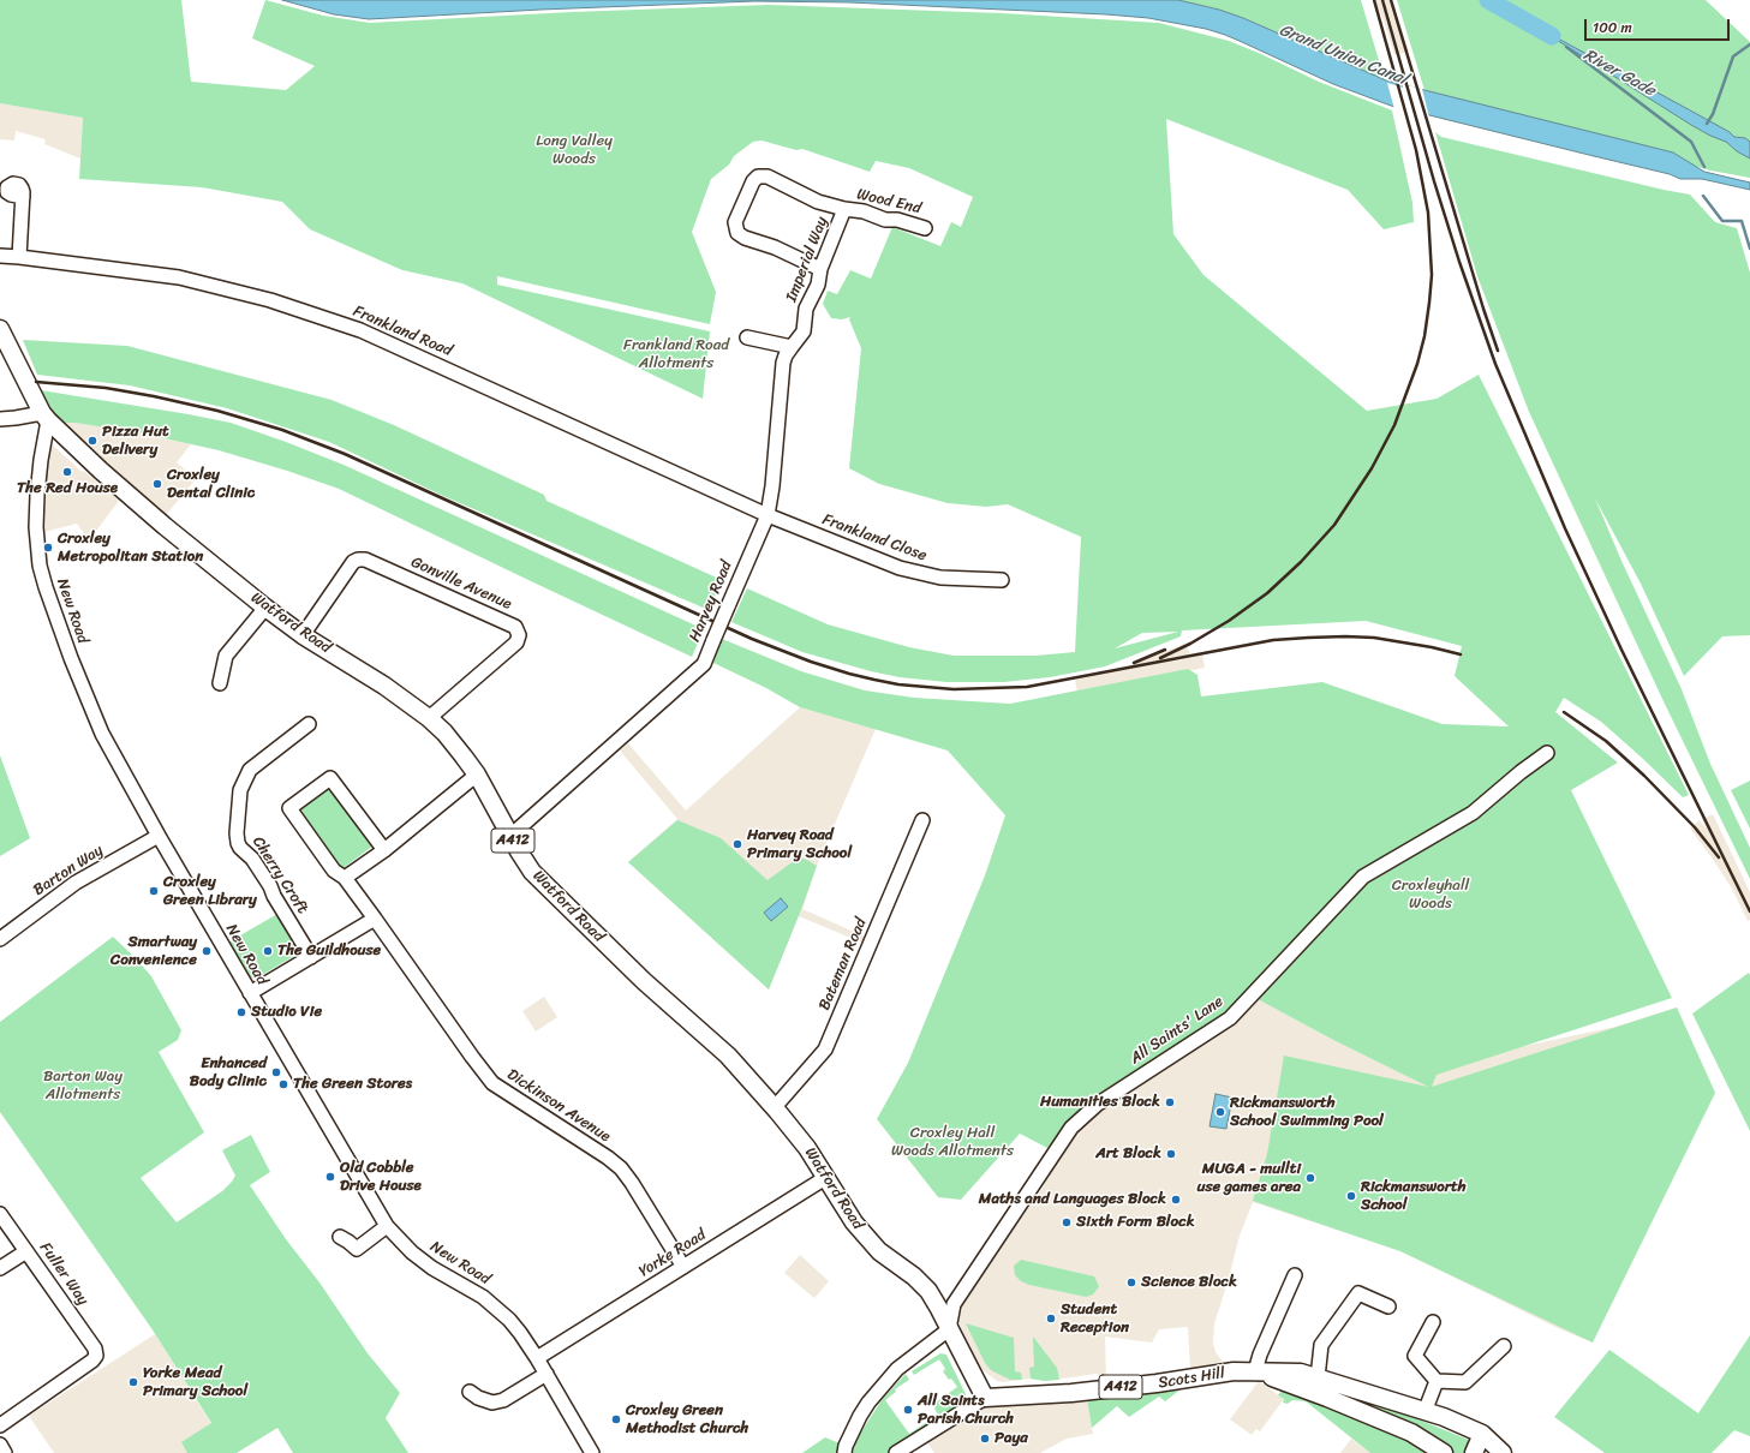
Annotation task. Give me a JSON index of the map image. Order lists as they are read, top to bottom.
{
  "streets": {
    "main road": ["Watford Road", "A412", "Scots Hill"],
    "street": [
      "Wood End",
      "Imperial Way",
      "Frankland Road",
      "Frankland Close",
      "Gonville Avenue",
      "Harvey Road",
      "New Road",
      "Barton Way",
      "Cherry Croft",
      "Bateman Road",
      "All Saints' Lane",
      "Dickinson Avenue",
      "Yorke Road",
      "Fuller Way"
    ]
  },
  "crossings": [
    ["Wood End", "Imperial Way"],
    ["Imperial Way", "Harvey Road"],
    ["Frankland Road", "Frankland Close"],
    ["Frankland Road", "Harvey Road"],
    ["Frankland Close", "Harvey Road"],
    ["Gonville Avenue", "Watford Road"],
    ["Harvey Road", "Watford Road"],
    ["New Road", "Watford Road"],
    ["New Road", "Barton Way"],
    ["New Road", "Yorke Road"],
    ["Watford Road", "Bateman Road"],
    ["Watford Road", "All Saints' Lane"],
    ["Watford Road", "Yorke Road"],
    ["Watford Road", "Scots Hill"],
    ["Dickinson Avenue", "Yorke Road"]
  ],
  "water": ["Grand Union Canal", "River Gade"],
  "parks": [
    "Long Valley Woods",
    "Frankland Road Allotments",
    "Croxleyhall Woods",
    "Barton Way Allotments",
    "Croxley Hall Woods Allotments"
  ],
  "places": [
    "Pizza Hut Delivery",
    "The Red House",
    "Croxley Dental Clinic",
    "Croxley Metropolitan Station",
    "Harvey Road Primary School",
    "Croxley Green Library",
    "Smartway Convenience",
    "The Guildhouse",
    "Studio Vie",
    "Enhanced Body Clinic",
    "The Green Stores",
    "Humanities Block",
    "Rickmansworth School Swimming Pool",
    "Art Block",
    "Old Cobble Drive House",
    "MUGA - mullti use games area",
    "Rickmansworth School",
    "Maths and Languages Block",
    "Sixth Form Block",
    "Science Block",
    "Student Reception",
    "Yorke Mead Primary School",
    "All Saints Parish Church",
    "Croxley Green Methodist Church",
    "Paya"
  ],
  "scale_bar": "100 m"
}
